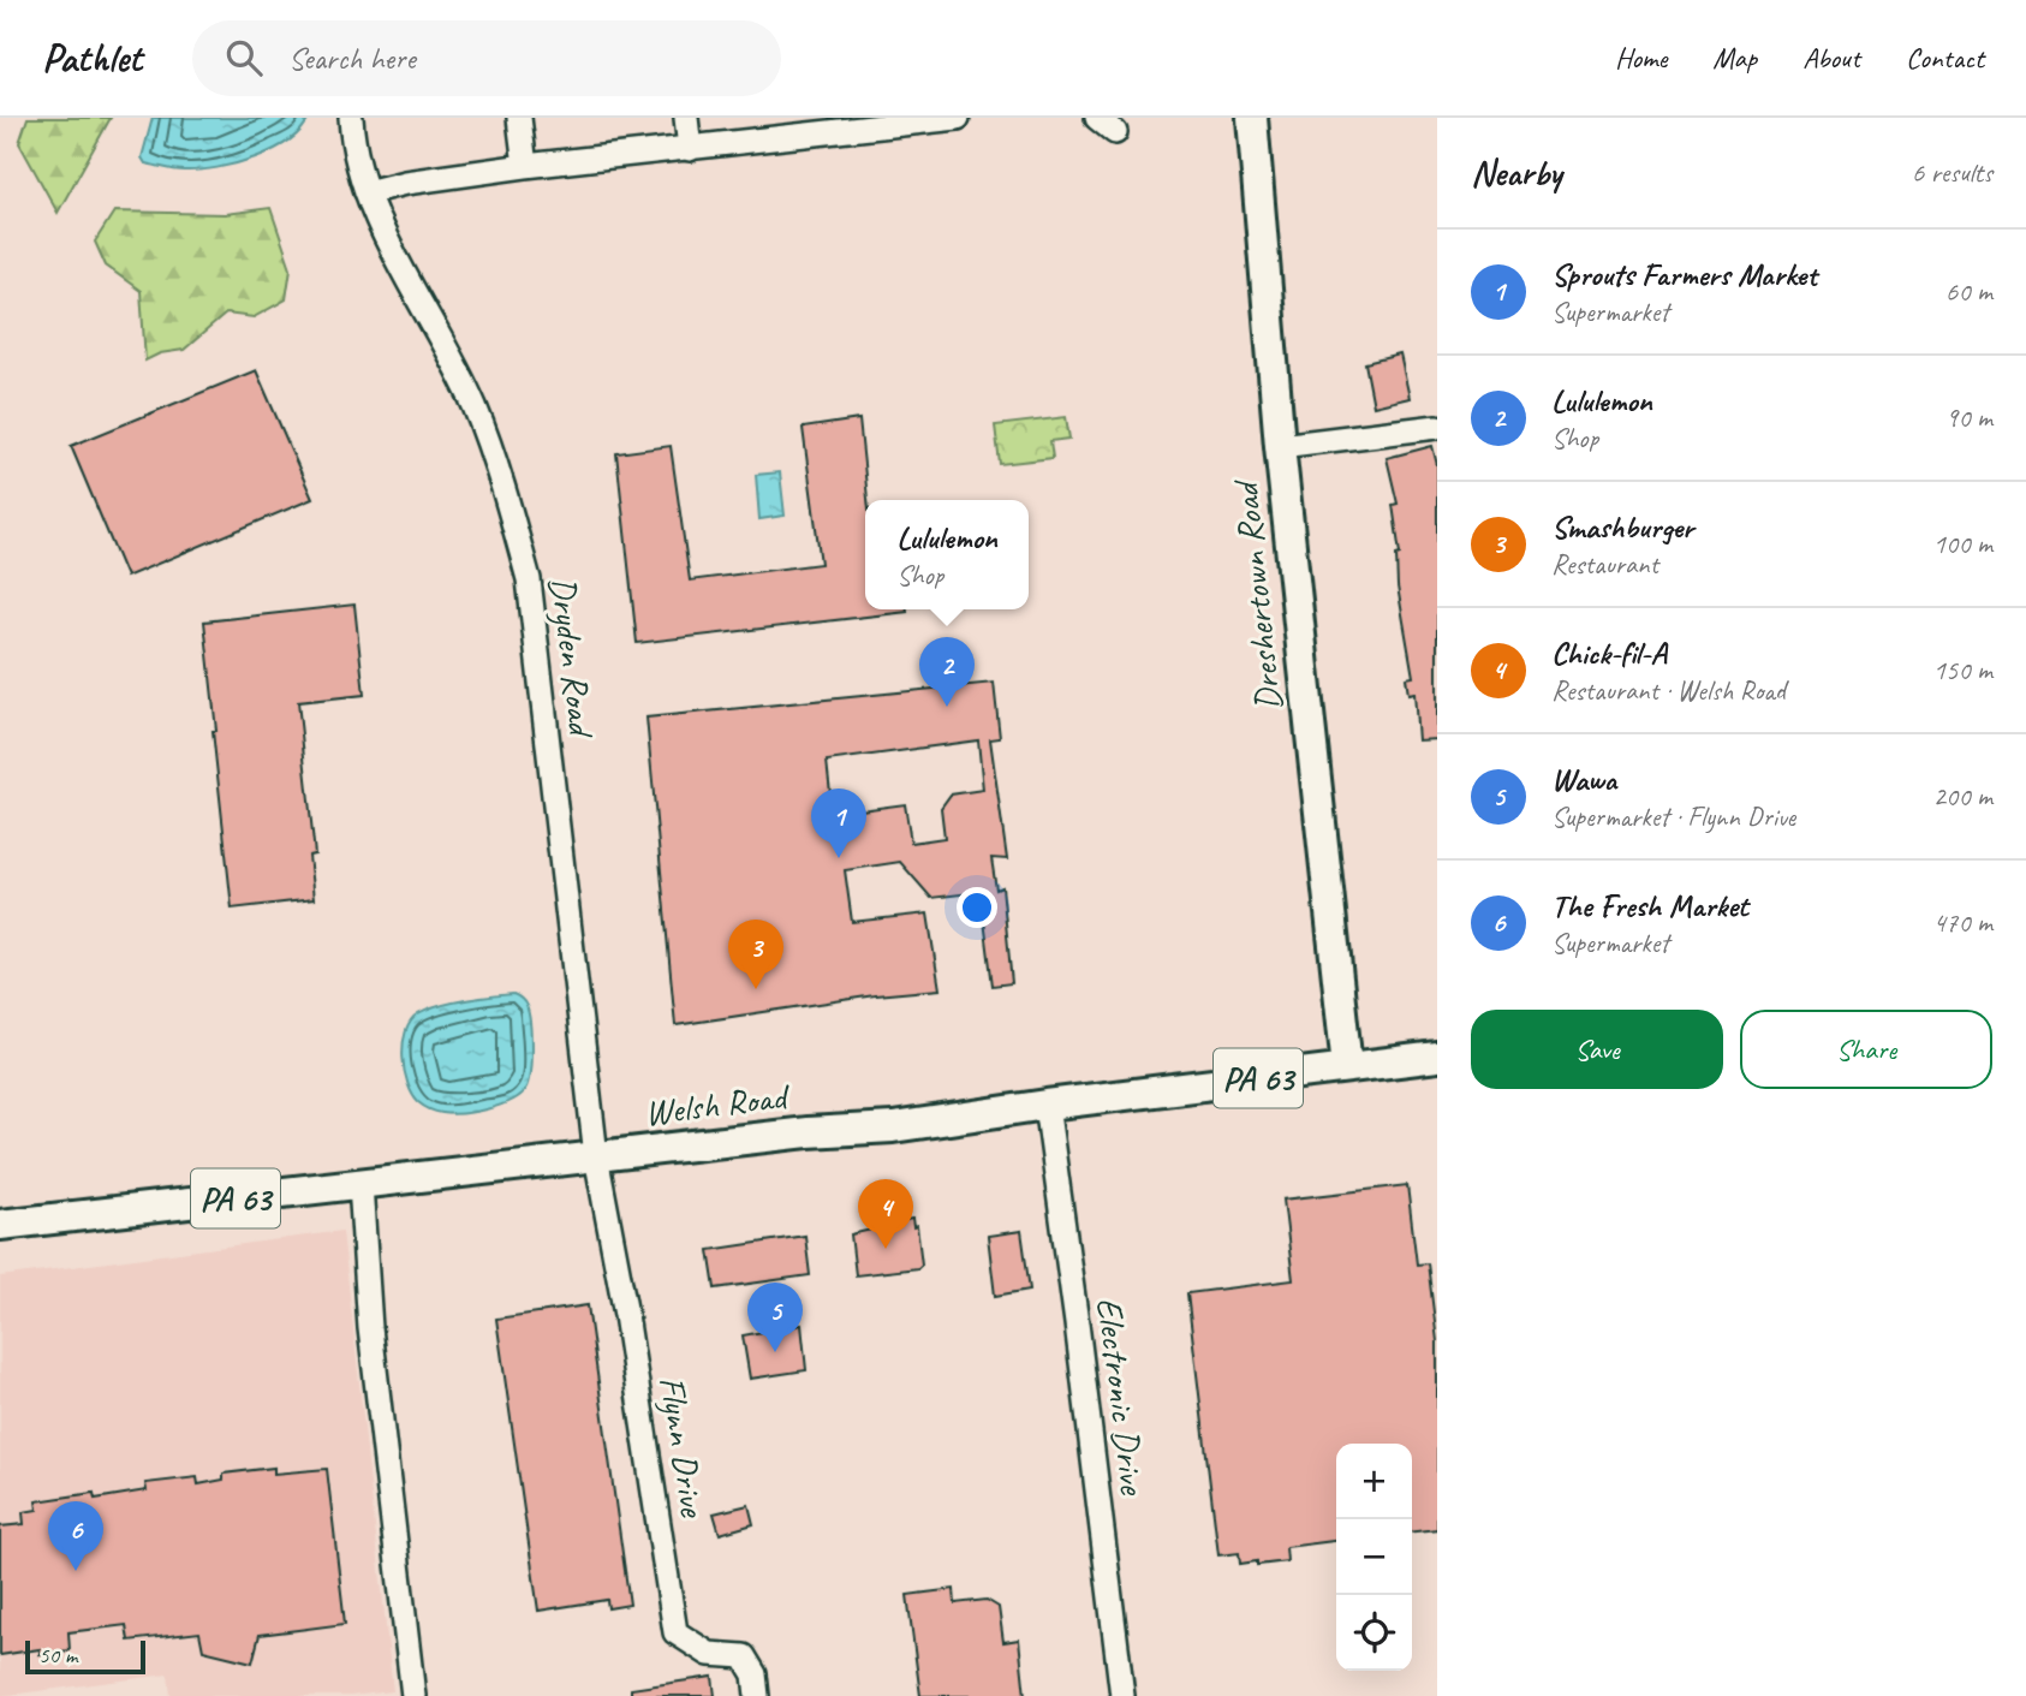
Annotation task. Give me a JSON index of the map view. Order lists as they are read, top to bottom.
{
  "streets": {
    "main road": ["Dreshertown Road", "PA 63", "Welsh Road"],
    "street": ["Dryden Road", "Electronic Drive", "Flynn Drive"]
  },
  "crossings": [
    ["Dreshertown Road", "Welsh Road"],
    ["Dryden Road", "Welsh Road"],
    ["Dryden Road", "Flynn Drive"],
    ["Welsh Road", "Electronic Drive"],
    ["Welsh Road", "Flynn Drive"]
  ],
  "scale_bar": "50 m",
  "page": {
    "header": "Pathlet",
    "search": "Search here",
    "nav": [
      "Home",
      "Map",
      "About",
      "Contact"
    ],
    "heading": ["Nearby", "6 results"],
    "list": [
      {
        "mark": "1",
        "name": "Sprouts Farmers Market",
        "note": "Supermarket",
        "value": "60 m"
      },
      {
        "mark": "2",
        "name": "Lululemon",
        "note": "Shop",
        "value": "90 m"
      },
      {
        "mark": "3",
        "name": "Smashburger",
        "note": "Restaurant",
        "value": "100 m"
      },
      {
        "mark": "4",
        "name": "Chick-fil-A",
        "note": "Restaurant · Welsh Road",
        "value": "150 m"
      },
      {
        "mark": "5",
        "name": "Wawa",
        "note": "Supermarket · Flynn Drive",
        "value": "200 m"
      },
      {
        "mark": "6",
        "name": "The Fresh Market",
        "note": "Supermarket",
        "value": "470 m"
      }
    ],
    "popup": ["Lululemon", "Shop"],
    "pins": [
      "2",
      "1",
      "3",
      "4",
      "5",
      "6"
    ],
    "buttons": ["Save", "Share"],
    "map_buttons": ["+", "−"],
    "scale": "50 m"
  }
}
